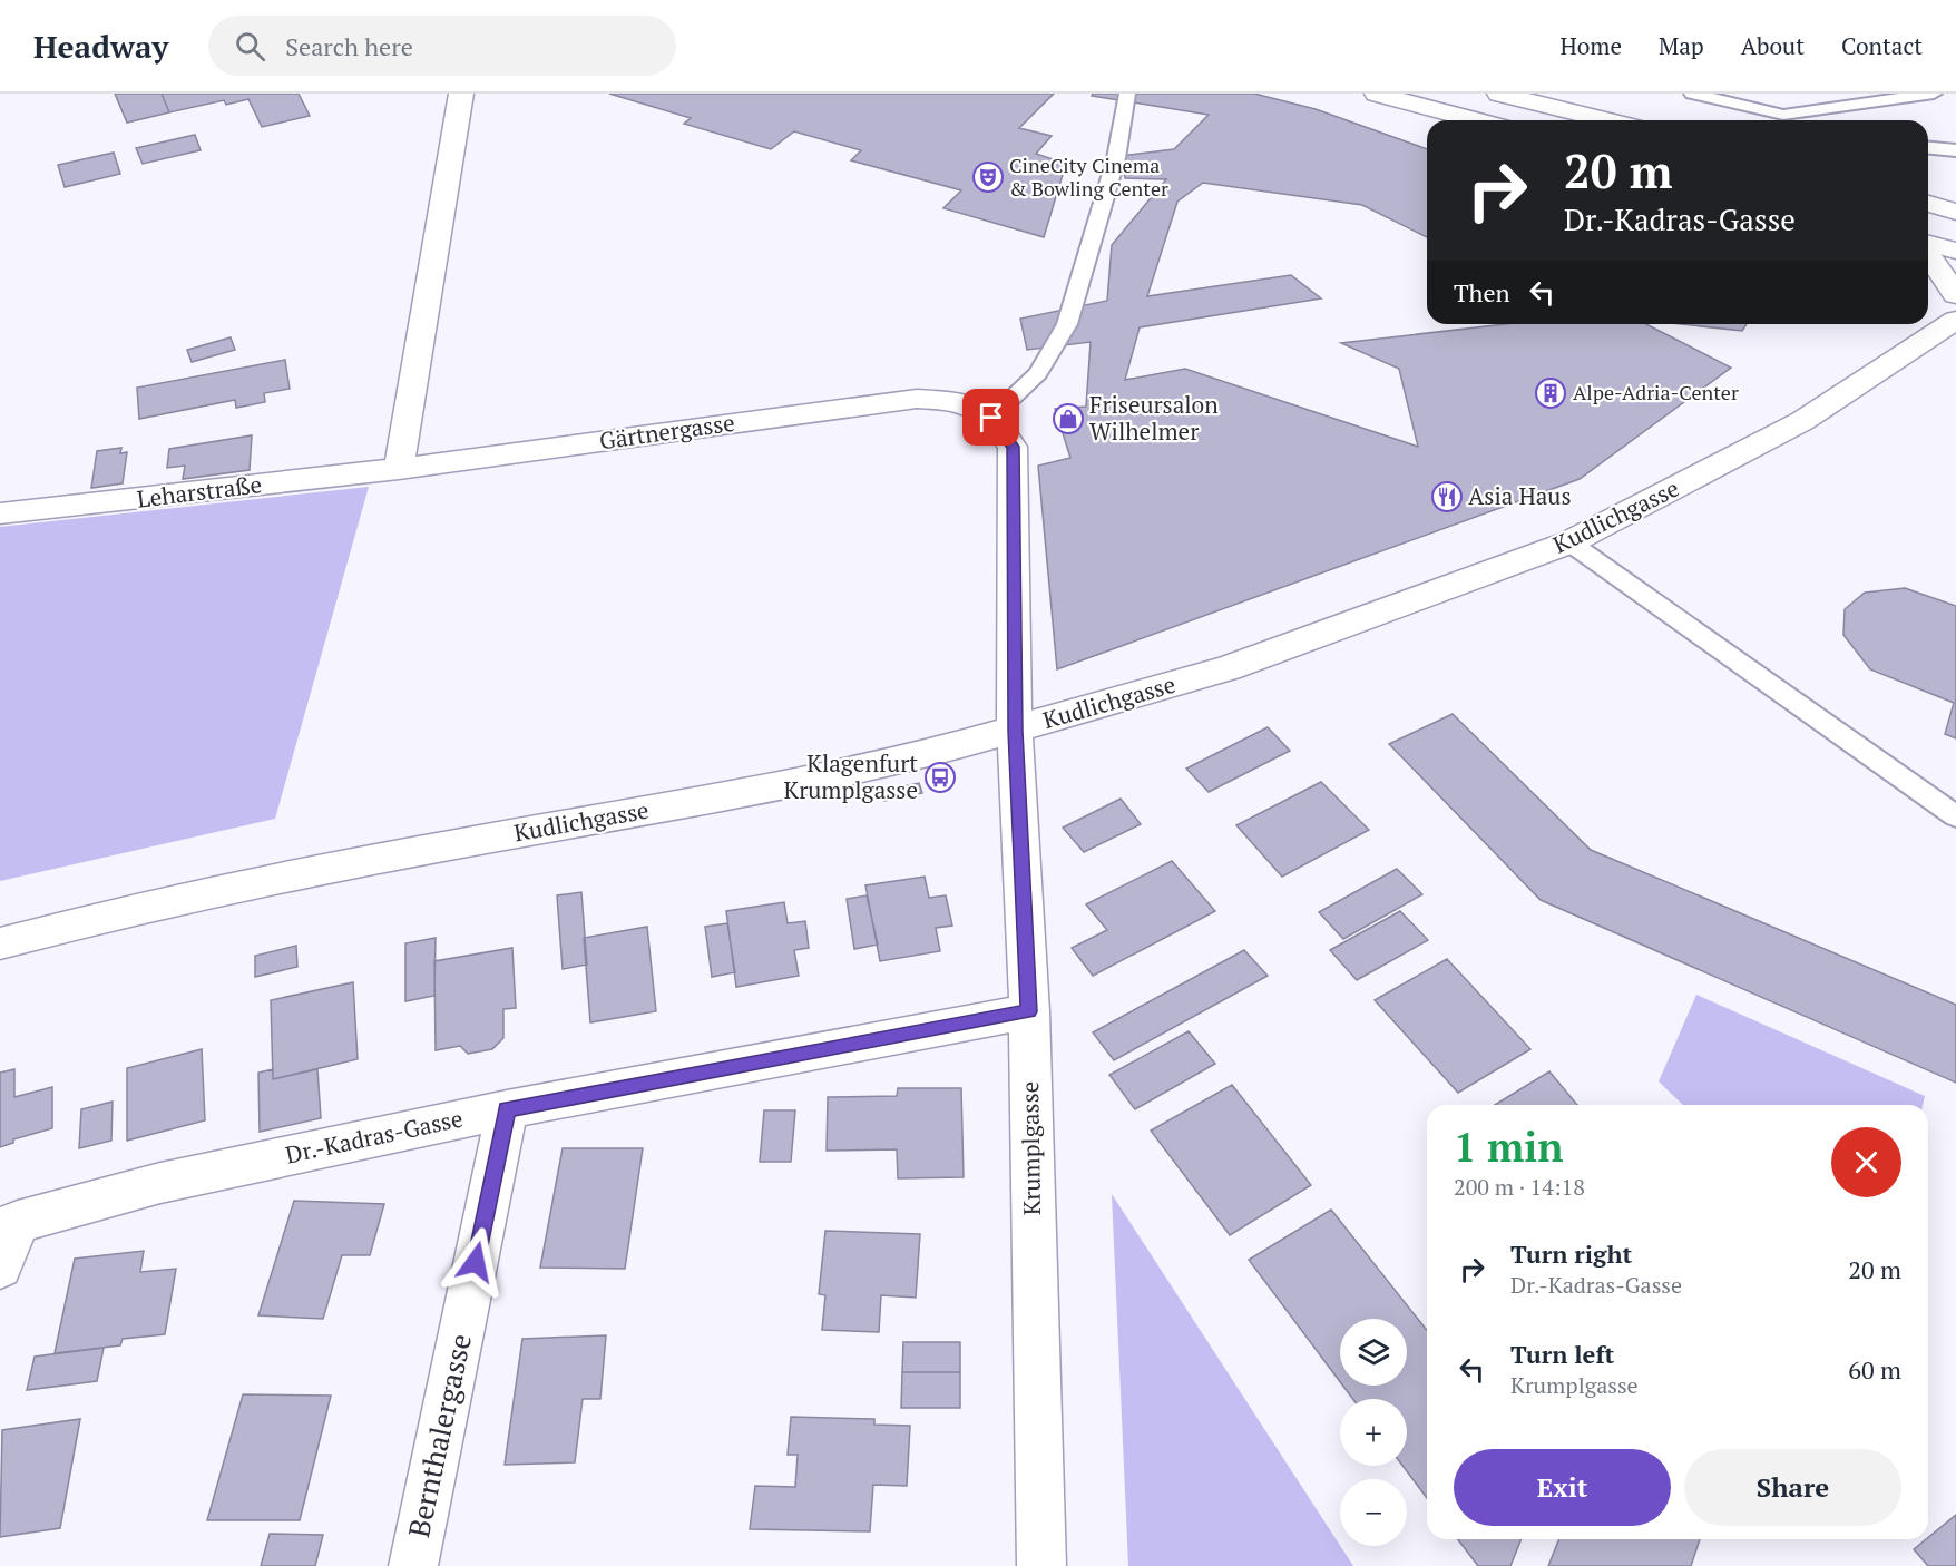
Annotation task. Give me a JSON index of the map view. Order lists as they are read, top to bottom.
{
  "streets": {
    "street": [
      "Gärtnergasse",
      "Leharstraße",
      "Kudlichgasse",
      "Dr.-Kadras-Gasse",
      "Krumplgasse",
      "Bernthalergasse"
    ]
  },
  "crossings": [
    ["Gärtnergasse", "Leharstraße"],
    ["Gärtnergasse", "Kudlichgasse"],
    ["Gärtnergasse", "Krumplgasse"],
    ["Kudlichgasse", "Krumplgasse"],
    ["Dr.-Kadras-Gasse", "Krumplgasse"],
    ["Dr.-Kadras-Gasse", "Bernthalergasse"]
  ],
  "places": {
    "theatre": ["CineCity Cinema & Bowling Center"],
    "building": ["Alpe-Adria-Center"],
    "shop": ["Friseursalon Wilhelmer"],
    "restaurant": ["Asia Haus"],
    "bus stop": ["Klagenfurt Krumplgasse"]
  },
  "page": {
    "header": "Headway",
    "search": "Search here",
    "nav": [
      "Home",
      "Map",
      "About",
      "Contact"
    ],
    "turn": ["20 m", "Dr.-Kadras-Gasse"],
    "then": "Then",
    "heading": ["1 min", "200 m · 14:18"],
    "list": [
      {
        "name": "Turn right",
        "note": "Dr.-Kadras-Gasse",
        "value": "20 m"
      },
      {
        "name": "Turn left",
        "note": "Krumplgasse",
        "value": "60 m"
      }
    ],
    "map_buttons": ["+", "−"],
    "buttons": ["Exit", "Share"]
  }
}
